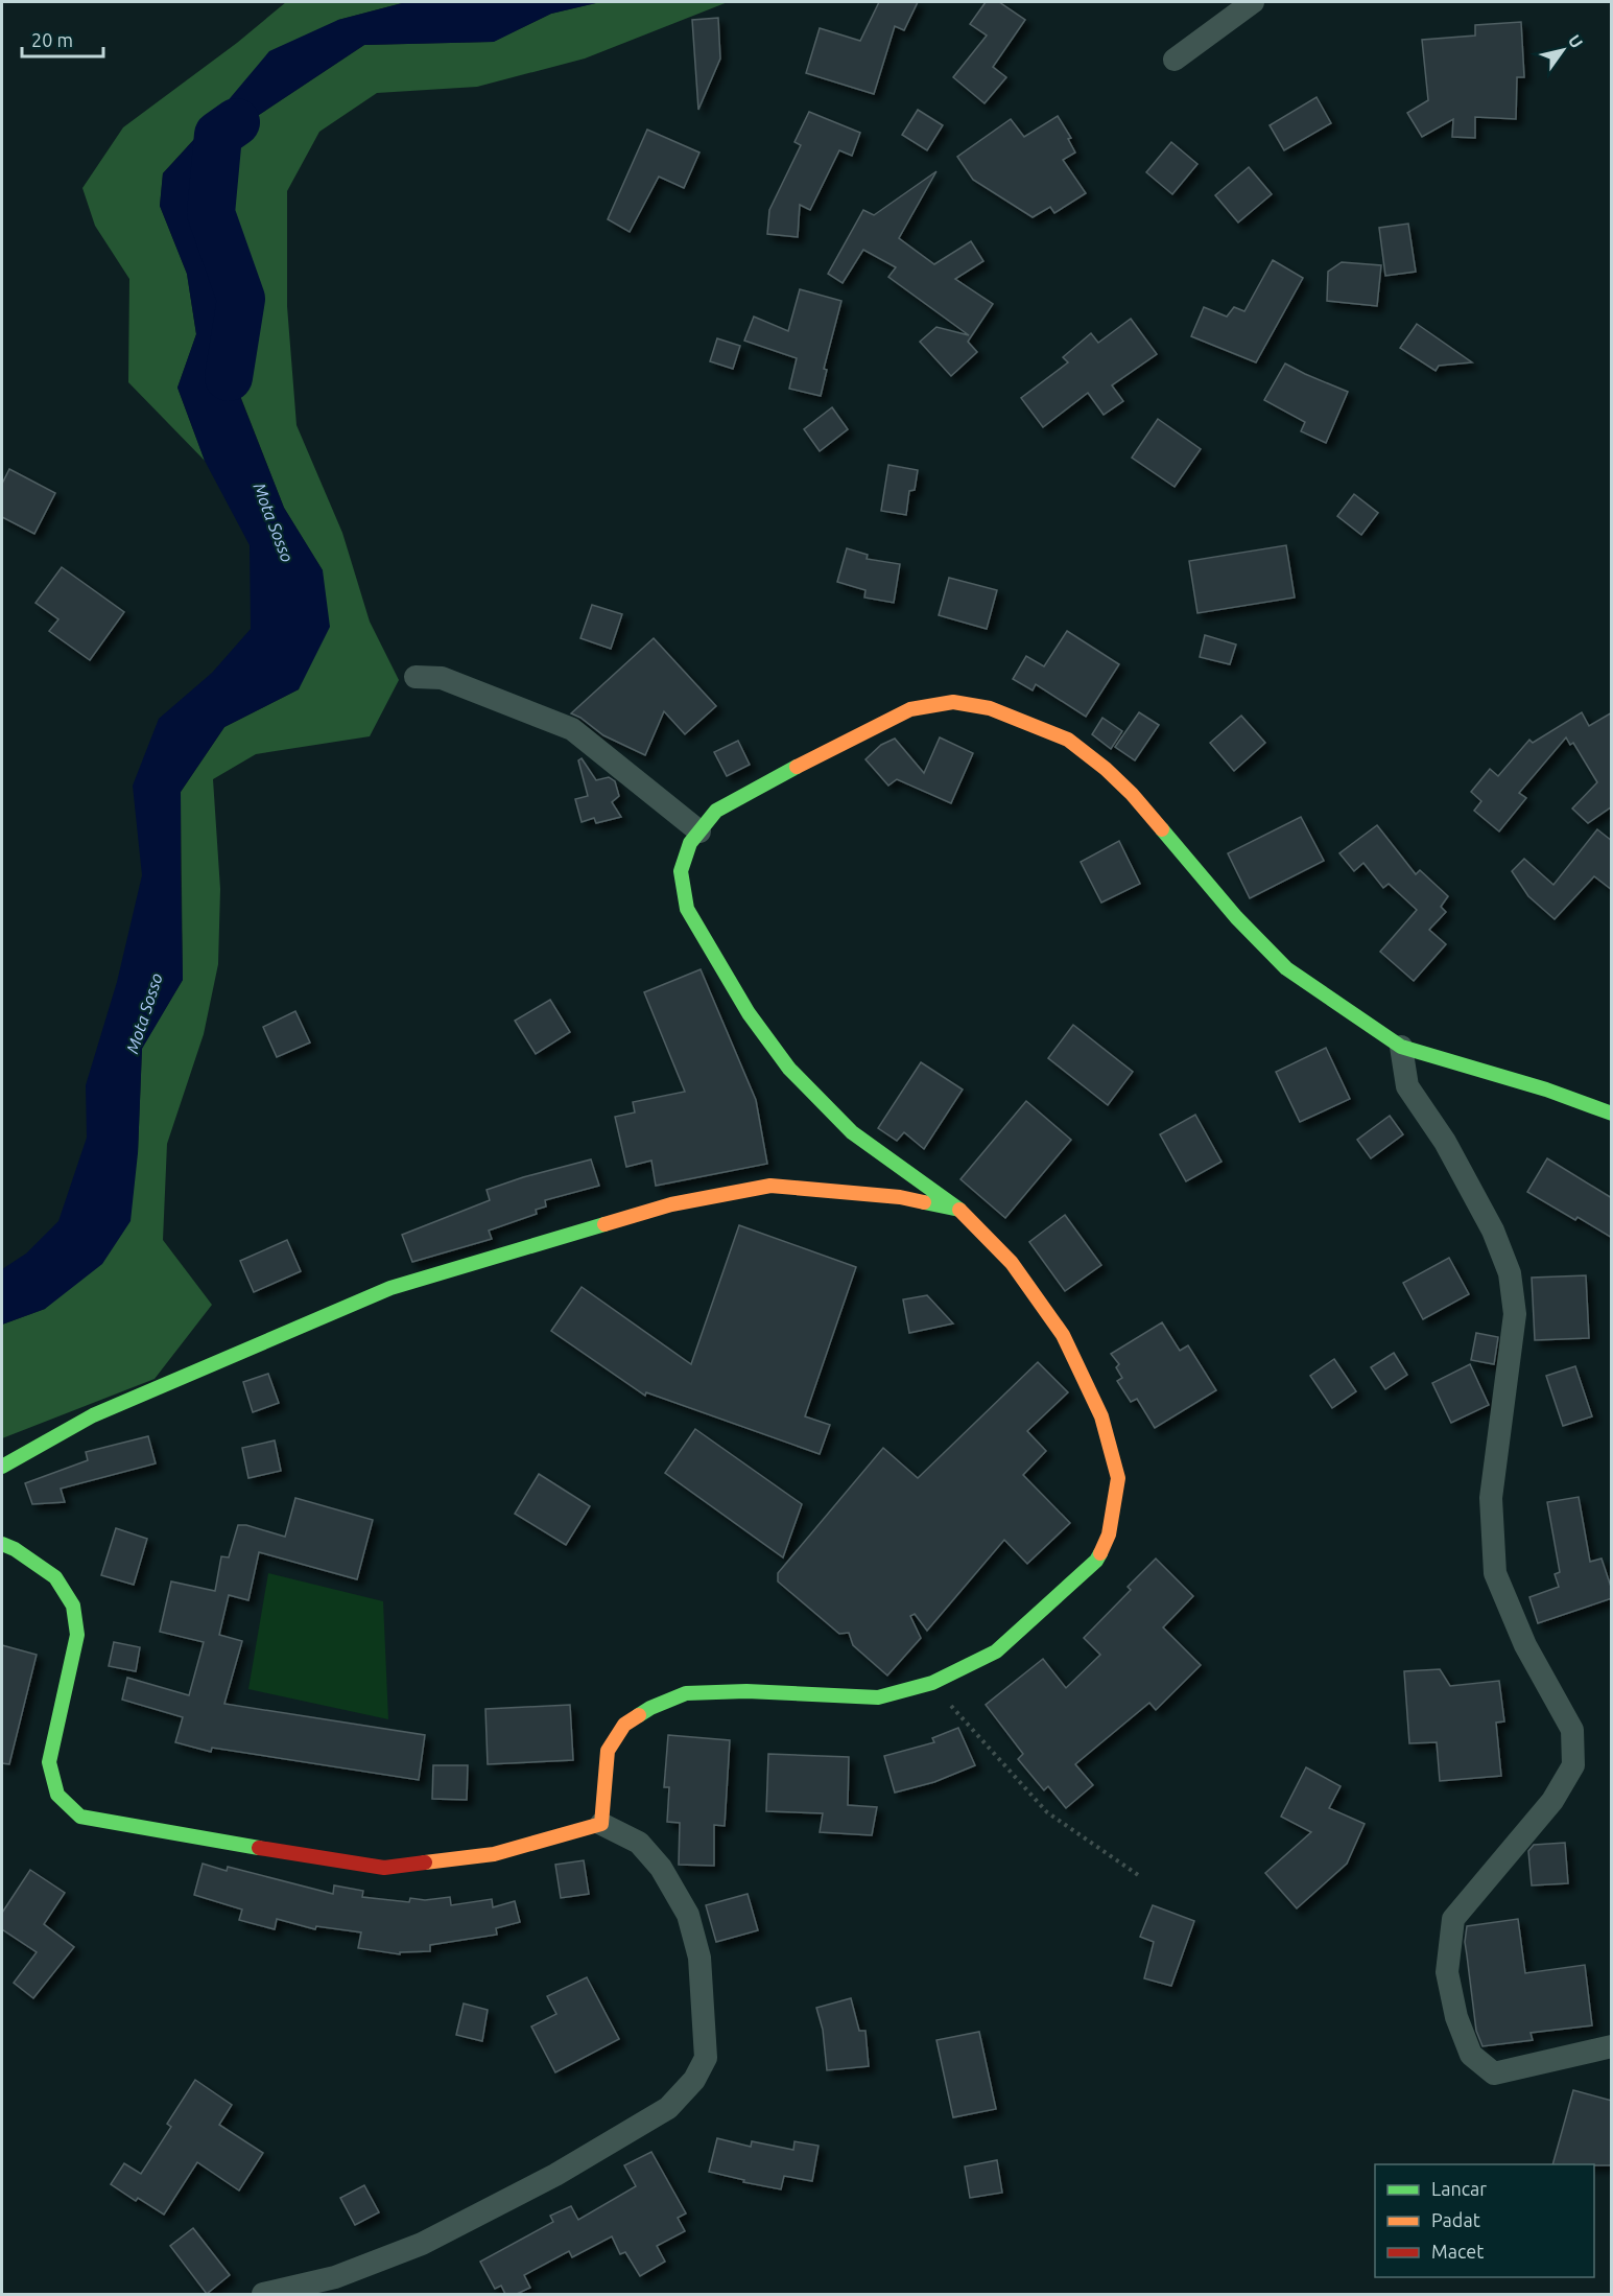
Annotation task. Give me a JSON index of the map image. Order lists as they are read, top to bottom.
{
  "water": ["Mota Sosso"],
  "legend": ["Lancar", "Padat", "Macet"],
  "scale_bar": "20 m",
  "north": "top right"
}
